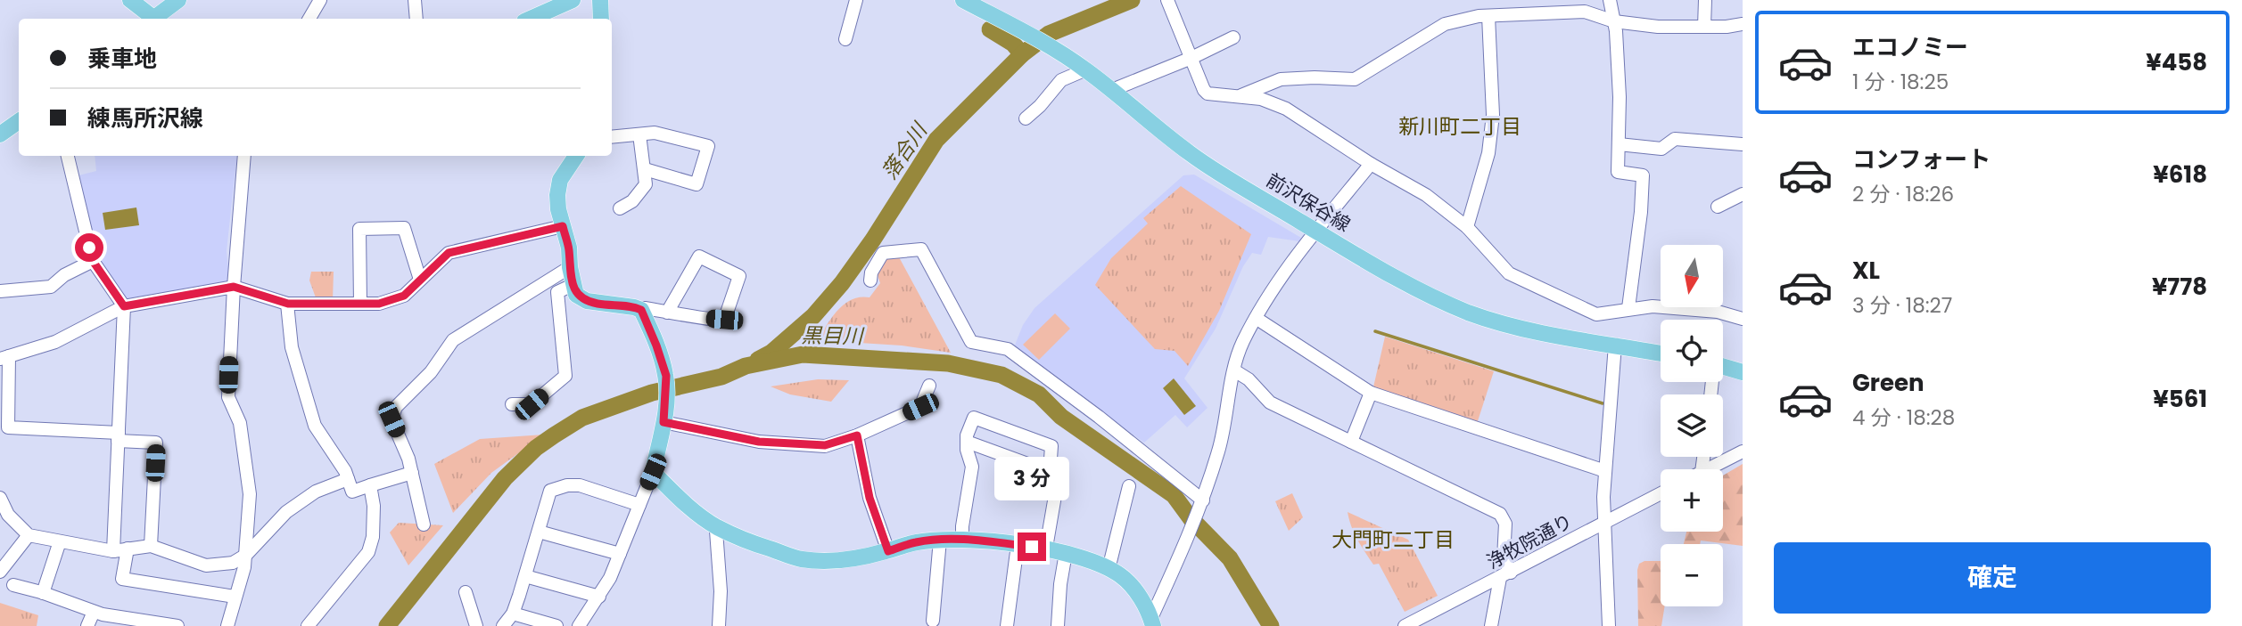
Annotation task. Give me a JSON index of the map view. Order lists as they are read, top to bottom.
{
  "streets": {
    "main road": ["前沢保谷線"],
    "street": ["浄牧院通り"]
  },
  "districts": ["新川町二丁目", "大門町二丁目"],
  "water": ["落合川", "黒目川"],
  "north": "bottom",
  "page": {
    "list": [
      {
        "name": "エコノミー",
        "note": "1 分 · 18:25",
        "value": "¥458"
      },
      {
        "name": "コンフォート",
        "note": "2 分 · 18:26",
        "value": "¥618"
      },
      {
        "name": "XL",
        "note": "3 分 · 18:27",
        "value": "¥778"
      },
      {
        "name": "Green",
        "note": "4 分 · 18:28",
        "value": "¥561"
      }
    ],
    "banner": ["乗車地", "練馬所沢線"],
    "map_buttons": ["+", "−"],
    "bubble": "3 分",
    "buttons": "確定"
  }
}
